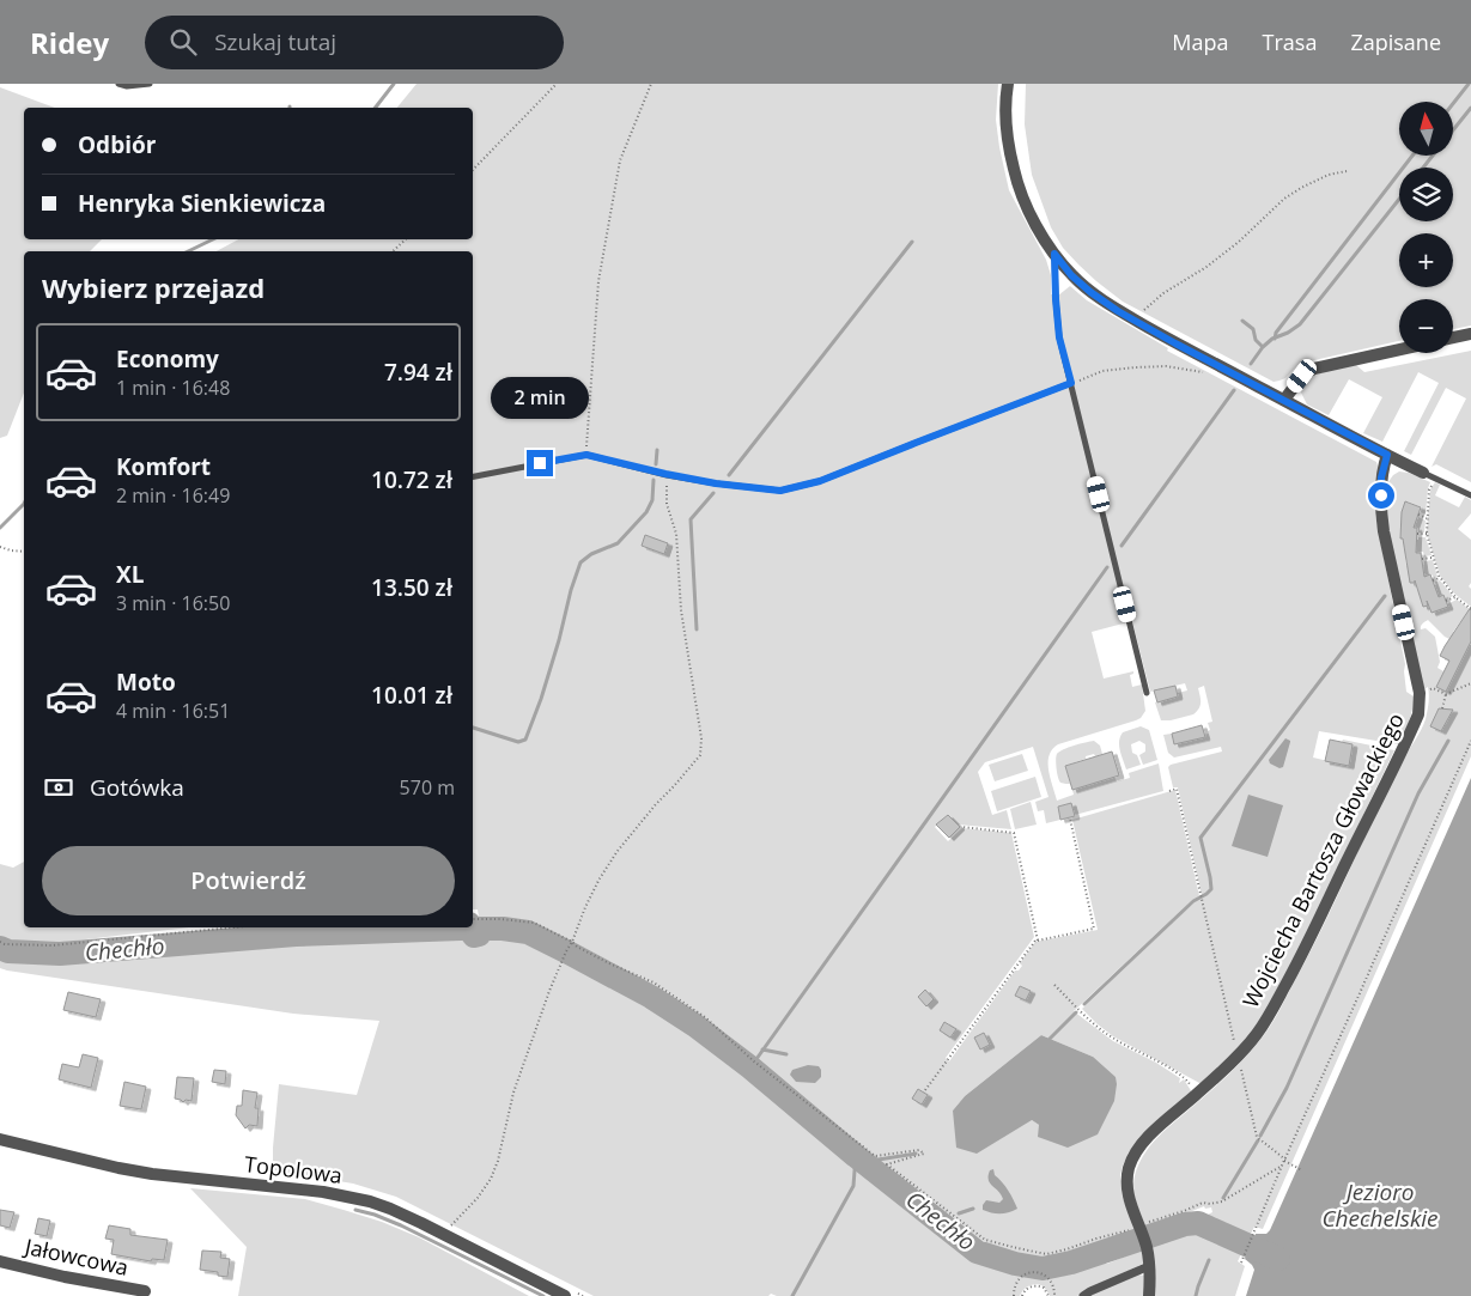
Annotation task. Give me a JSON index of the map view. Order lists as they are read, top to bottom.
{
  "streets": {
    "street": ["Wojciecha Bartosza Głowackiego", "Topolowa", "Jałowcowa"]
  },
  "water": ["Chechło", "Jezioro Chechelskie"],
  "north": "top",
  "page": {
    "header": "Ridey",
    "search": "Szukaj tutaj",
    "nav": ["Mapa", "Trasa", "Zapisane"],
    "map_buttons": ["+", "−"],
    "banner": ["Odbiór", "Henryka Sienkiewicza"],
    "heading": "Wybierz przejazd",
    "list": [
      {
        "name": "Economy",
        "note": "1 min · 16:48",
        "value": "7.94 zł"
      },
      {
        "name": "Komfort",
        "note": "2 min · 16:49",
        "value": "10.72 zł"
      },
      {
        "name": "XL",
        "note": "3 min · 16:50",
        "value": "13.50 zł"
      },
      {
        "name": "Moto",
        "note": "4 min · 16:51",
        "value": "10.01 zł"
      }
    ],
    "bubble": "2 min",
    "pay": ["Gotówka", "570 m"],
    "buttons": "Potwierdź"
  }
}
